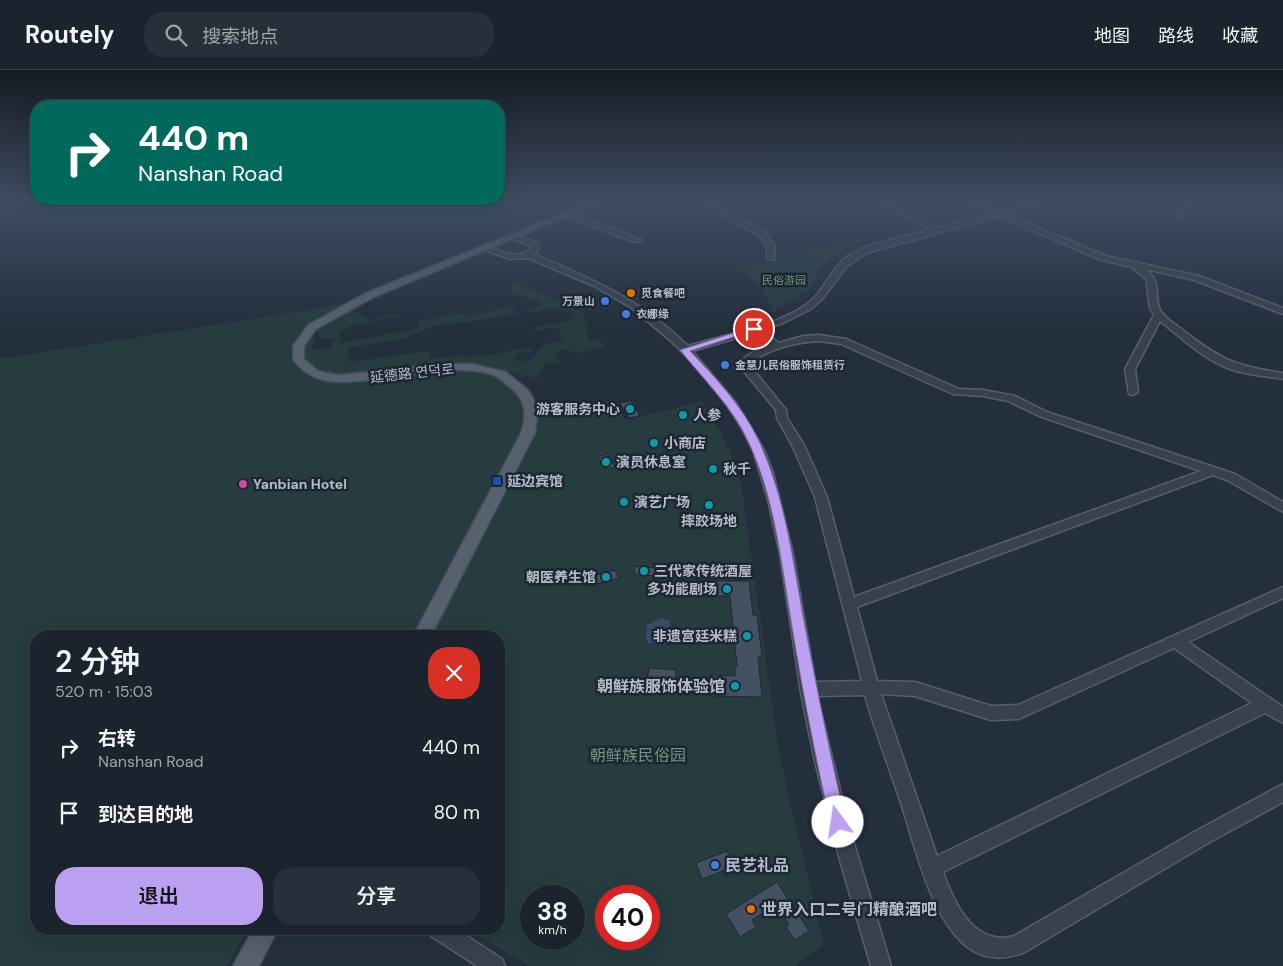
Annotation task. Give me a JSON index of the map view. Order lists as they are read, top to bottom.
{
  "streets": {
    "main road": ["延德路 연덕로"]
  },
  "parks": ["民俗游园", "朝鲜族民俗园"],
  "places": {
    "other": [
      "觅食餐吧",
      "万景山",
      "衣娜缘",
      "金慧儿民俗服饰租赁行",
      "游客服务中心",
      "人参",
      "小商店",
      "演员休息室",
      "秋千",
      "Yanbian Hotel",
      "演艺广场",
      "摔跤场地",
      "三代家传统酒屋",
      "朝医养生馆",
      "多功能剧场",
      "非遗宫廷米糕",
      "朝鲜族服饰体验馆",
      "民艺礼品",
      "世界入口二号门精酿酒吧"
    ],
    "transit": ["延边宾馆"]
  },
  "page": {
    "header": "Routely",
    "search": "搜索地点",
    "nav": ["地图", "路线", "收藏"],
    "turn": ["440 m", "Nanshan Road"],
    "heading": ["2 分钟", "520 m · 15:03"],
    "list": [
      {
        "name": "右转",
        "note": "Nanshan Road",
        "value": "440 m"
      },
      {
        "name": "到达目的地",
        "value": "80 m"
      }
    ],
    "buttons": ["退出", "分享"],
    "speed": "38 km/h",
    "limit": "40"
  }
}
